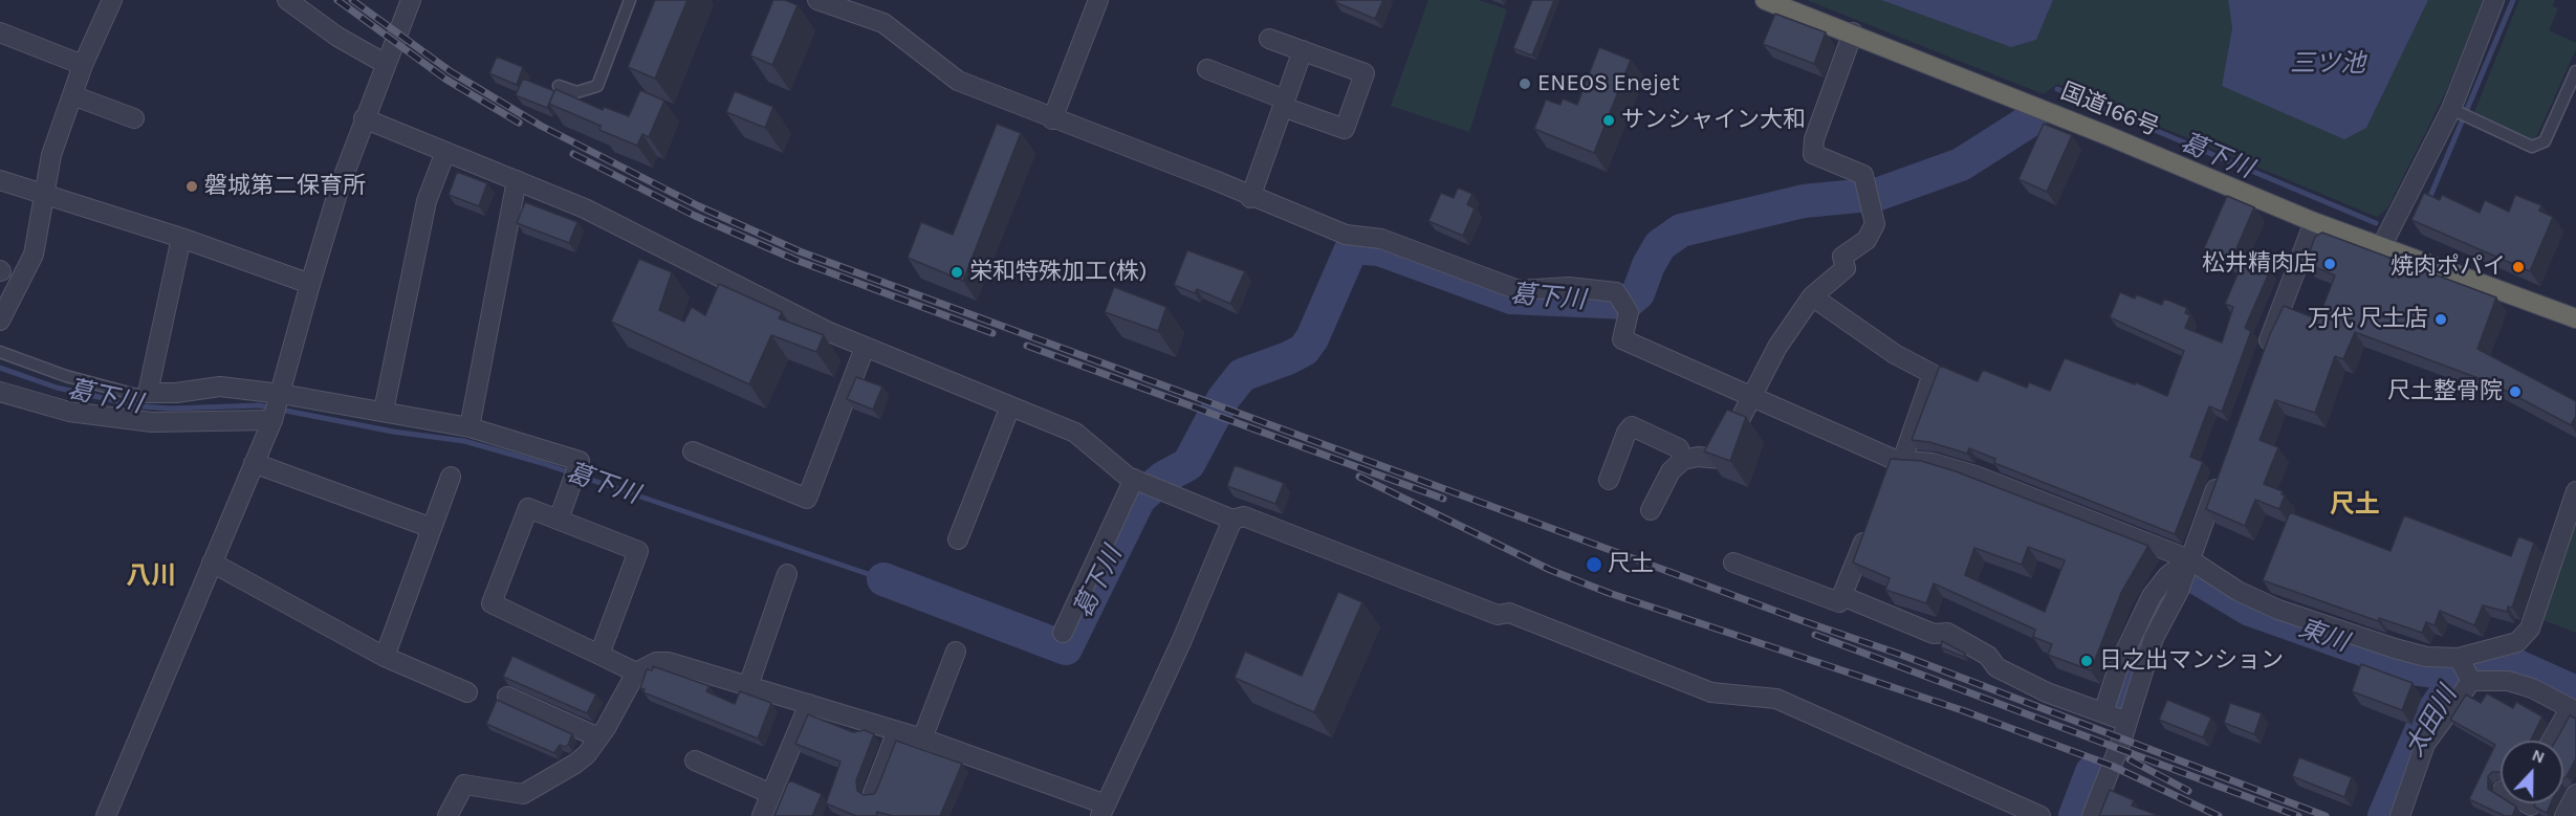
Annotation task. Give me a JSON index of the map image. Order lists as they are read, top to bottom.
{
  "streets": {
    "highway": ["国道166号"]
  },
  "districts": ["尺土", "八川"],
  "water": [
    "三ツ池",
    "葛下川",
    "東川",
    "太田川"
  ],
  "places": [
    "ENEOS Enejet",
    "サンシャイン大和",
    "磐城第二保育所",
    "松井精肉店",
    "焼肉ポパイ",
    "栄和特殊加工(株)",
    "万代 尺土店",
    "尺土整骨院",
    "尺土",
    "日之出マンション"
  ],
  "north": "top"
}
